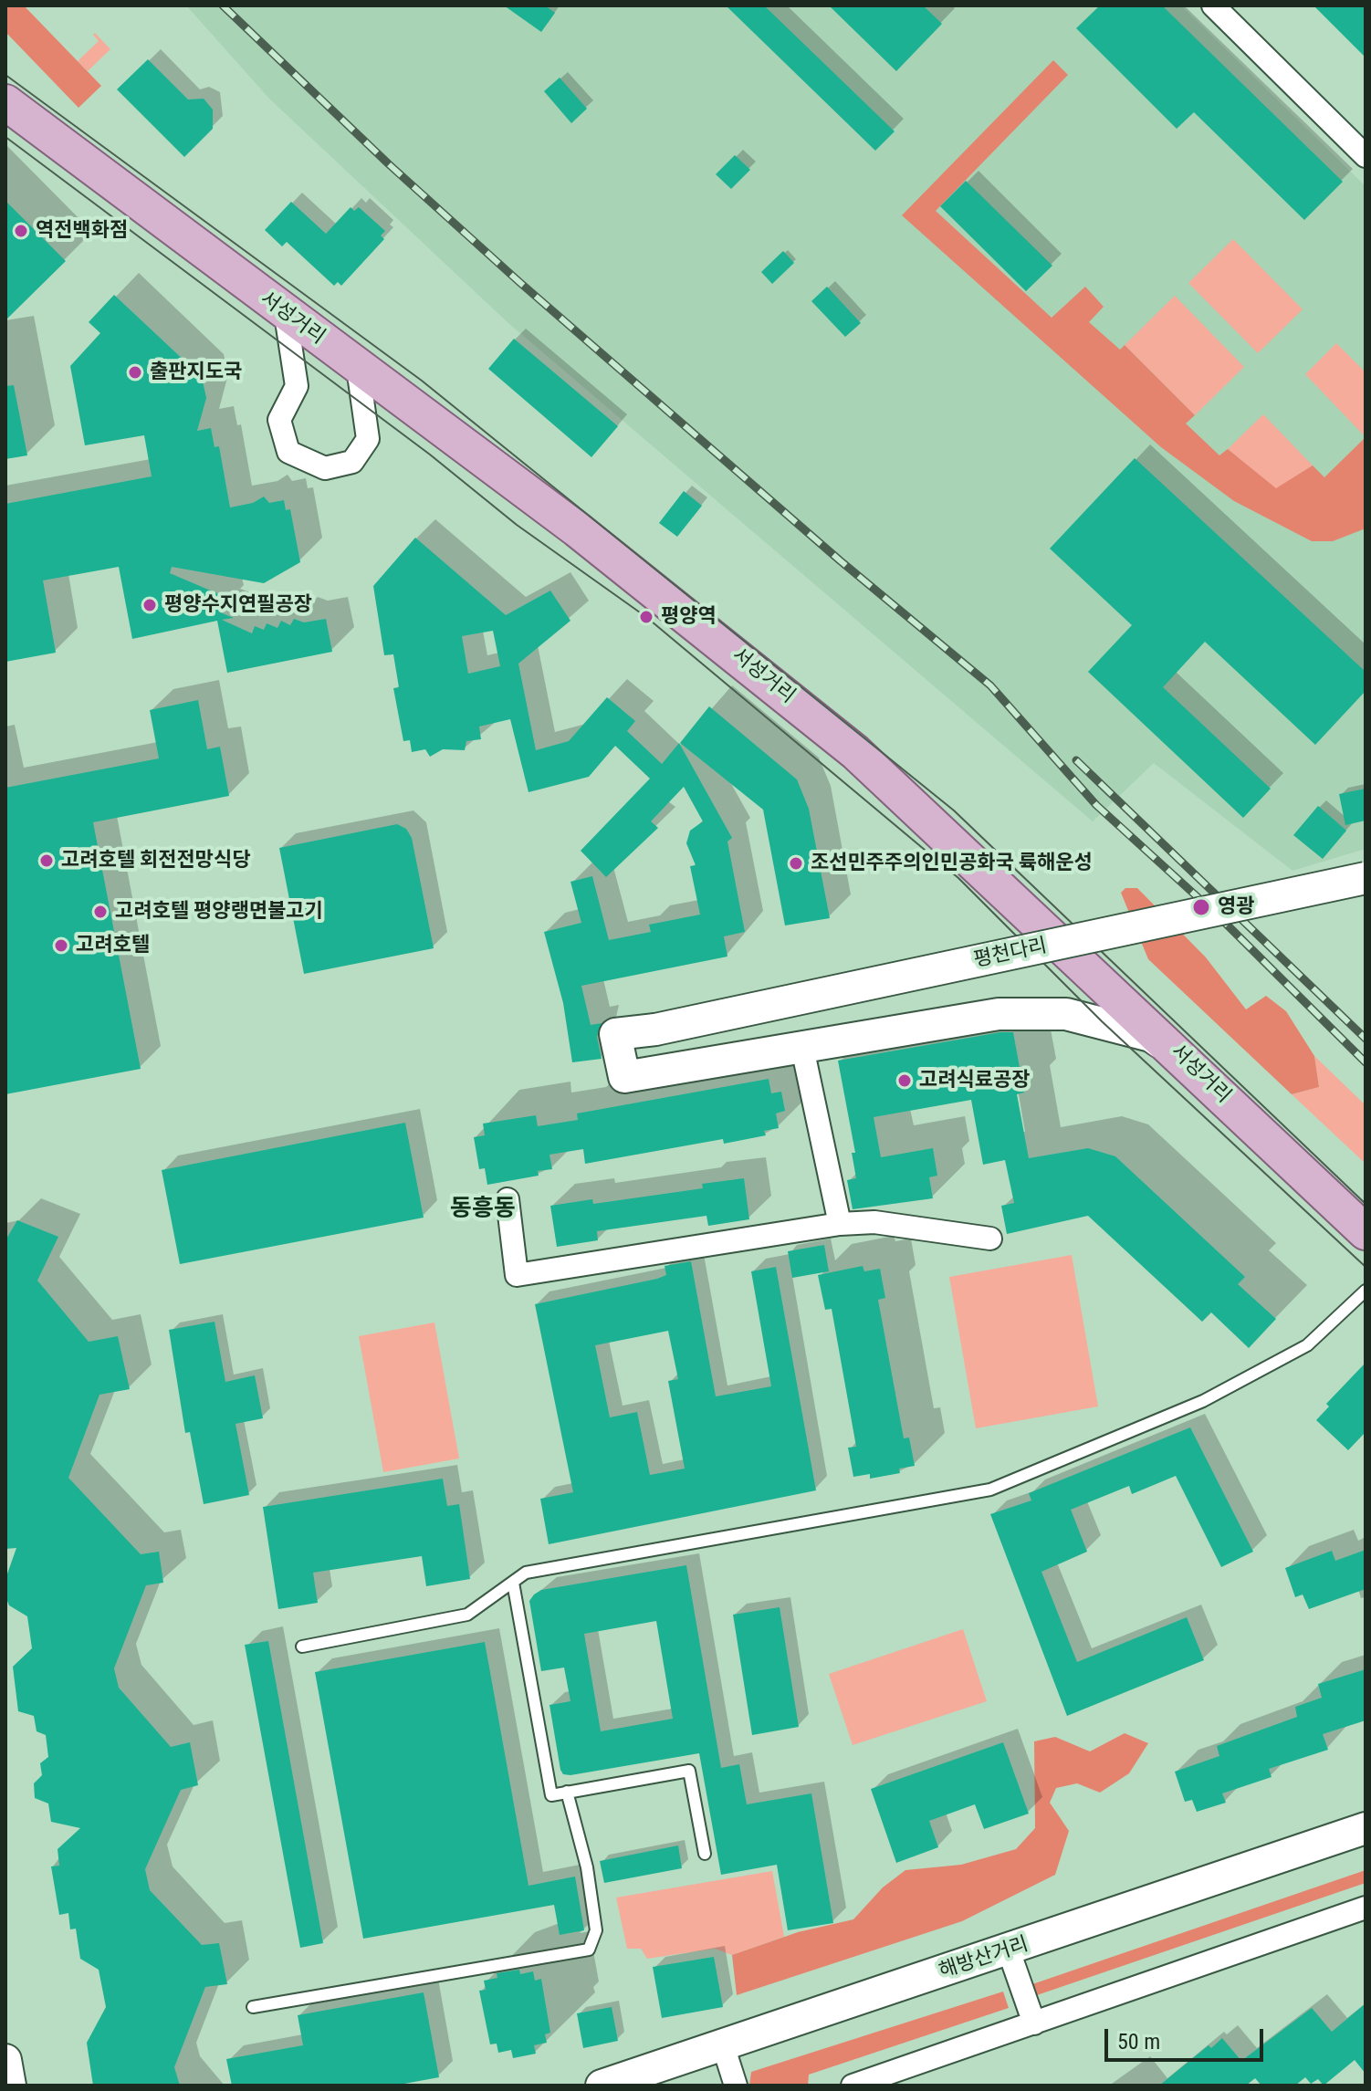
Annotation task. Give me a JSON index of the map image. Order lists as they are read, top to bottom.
{
  "streets": {
    "main road": ["서성거리"],
    "street": ["평천다리", "해방산거리"]
  },
  "districts": ["동흥동"],
  "places": [
    "역전백화점",
    "출판지도국",
    "평양수지연필공장",
    "평양역",
    "고려호텔 회전전망식당",
    "조선민주주의인민공화국 륙해운성",
    "영광",
    "고려호텔 평양랭면불고기",
    "고려호텔",
    "고려식료공장"
  ],
  "scale_bar": "50 m"
}
